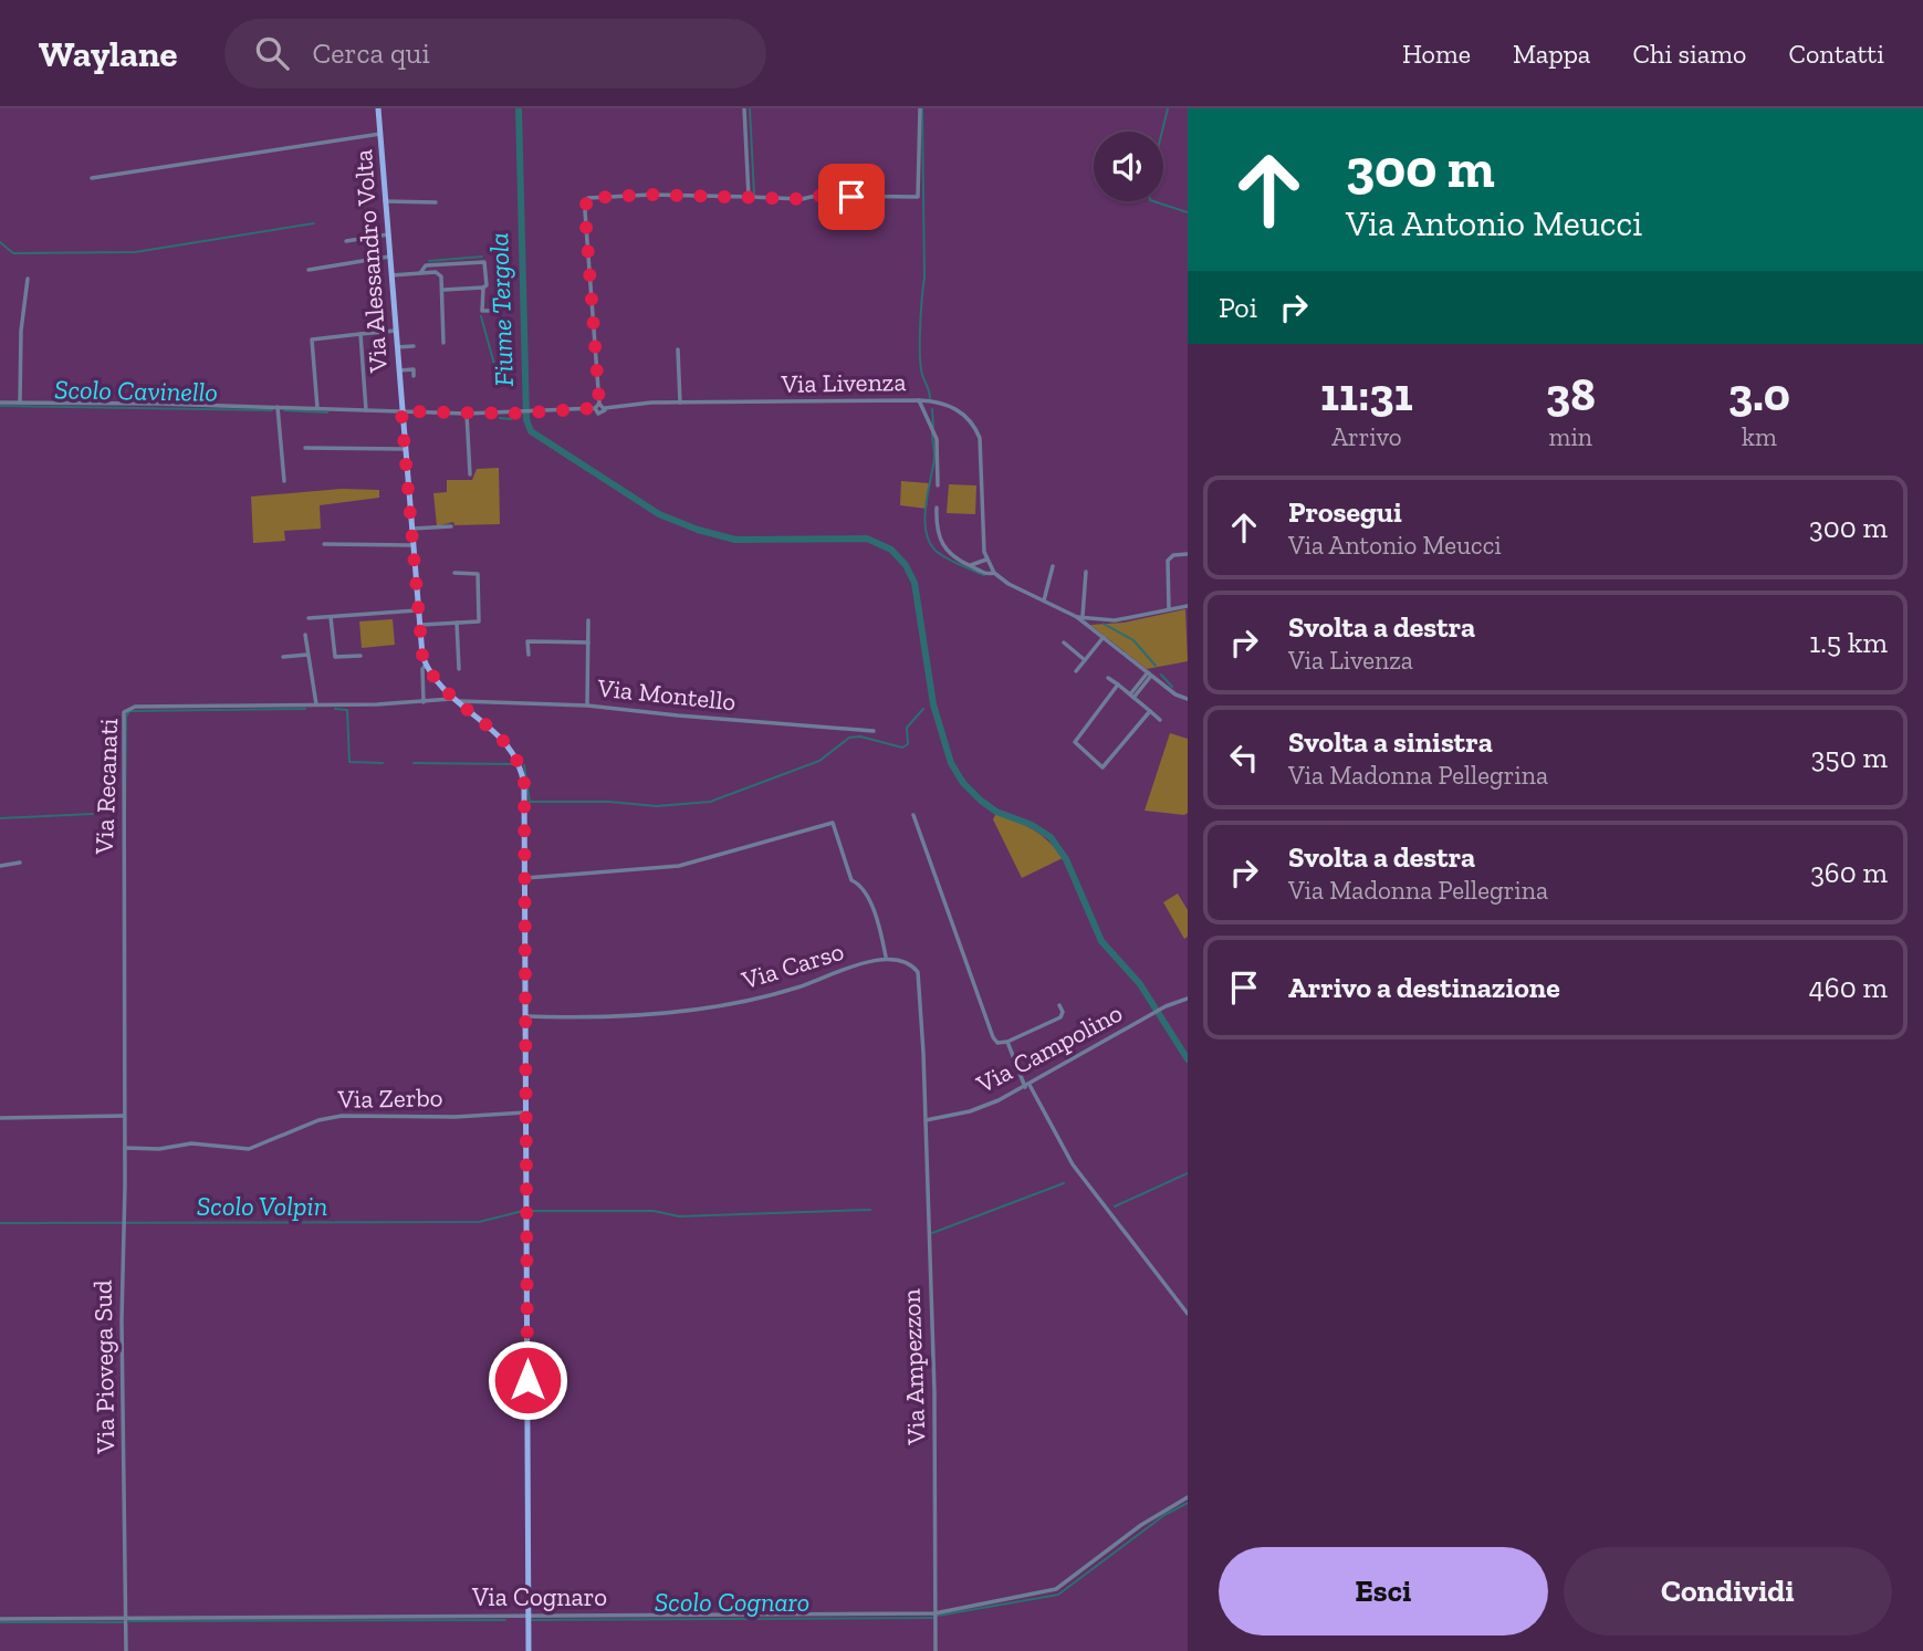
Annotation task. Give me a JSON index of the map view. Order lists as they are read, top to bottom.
{
  "streets": {
    "main road": ["Via Alessandro Volta"],
    "street": [
      "Via Livenza",
      "Via Montello",
      "Via Recanati",
      "Via Carso",
      "Via Campolino",
      "Via Zerbo",
      "Via Piovega Sud",
      "Via Ampezzon",
      "Via Cognaro"
    ]
  },
  "crossings": [
    ["Via Alessandro Volta", "Via Livenza"],
    ["Via Recanati", "Via Piovega Sud"],
    ["Via Campolino", "Via Ampezzon"],
    ["Via Zerbo", "Via Piovega Sud"],
    ["Via Piovega Sud", "Via Cognaro"],
    ["Via Ampezzon", "Via Cognaro"]
  ],
  "water": [
    "Fiume Tergola",
    "Scolo Cavinello",
    "Scolo Volpin",
    "Scolo Cognaro"
  ],
  "page": {
    "header": "Waylane",
    "search": "Cerca qui",
    "nav": [
      "Home",
      "Mappa",
      "Chi siamo",
      "Contatti"
    ],
    "turn": ["300 m", "Via Antonio Meucci"],
    "then": "Poi",
    "eta": [
      "11:31",
      "Arrivo",
      "38",
      "min",
      "3.0",
      "km"
    ],
    "list": [
      {
        "name": "Prosegui",
        "note": "Via Antonio Meucci",
        "value": "300 m"
      },
      {
        "name": "Svolta a destra",
        "note": "Via Livenza",
        "value": "1.5 km"
      },
      {
        "name": "Svolta a sinistra",
        "note": "Via Madonna Pellegrina",
        "value": "350 m"
      },
      {
        "name": "Svolta a destra",
        "note": "Via Madonna Pellegrina",
        "value": "360 m"
      },
      {
        "name": "Arrivo a destinazione",
        "value": "460 m"
      }
    ],
    "buttons": ["Esci", "Condividi"]
  }
}
